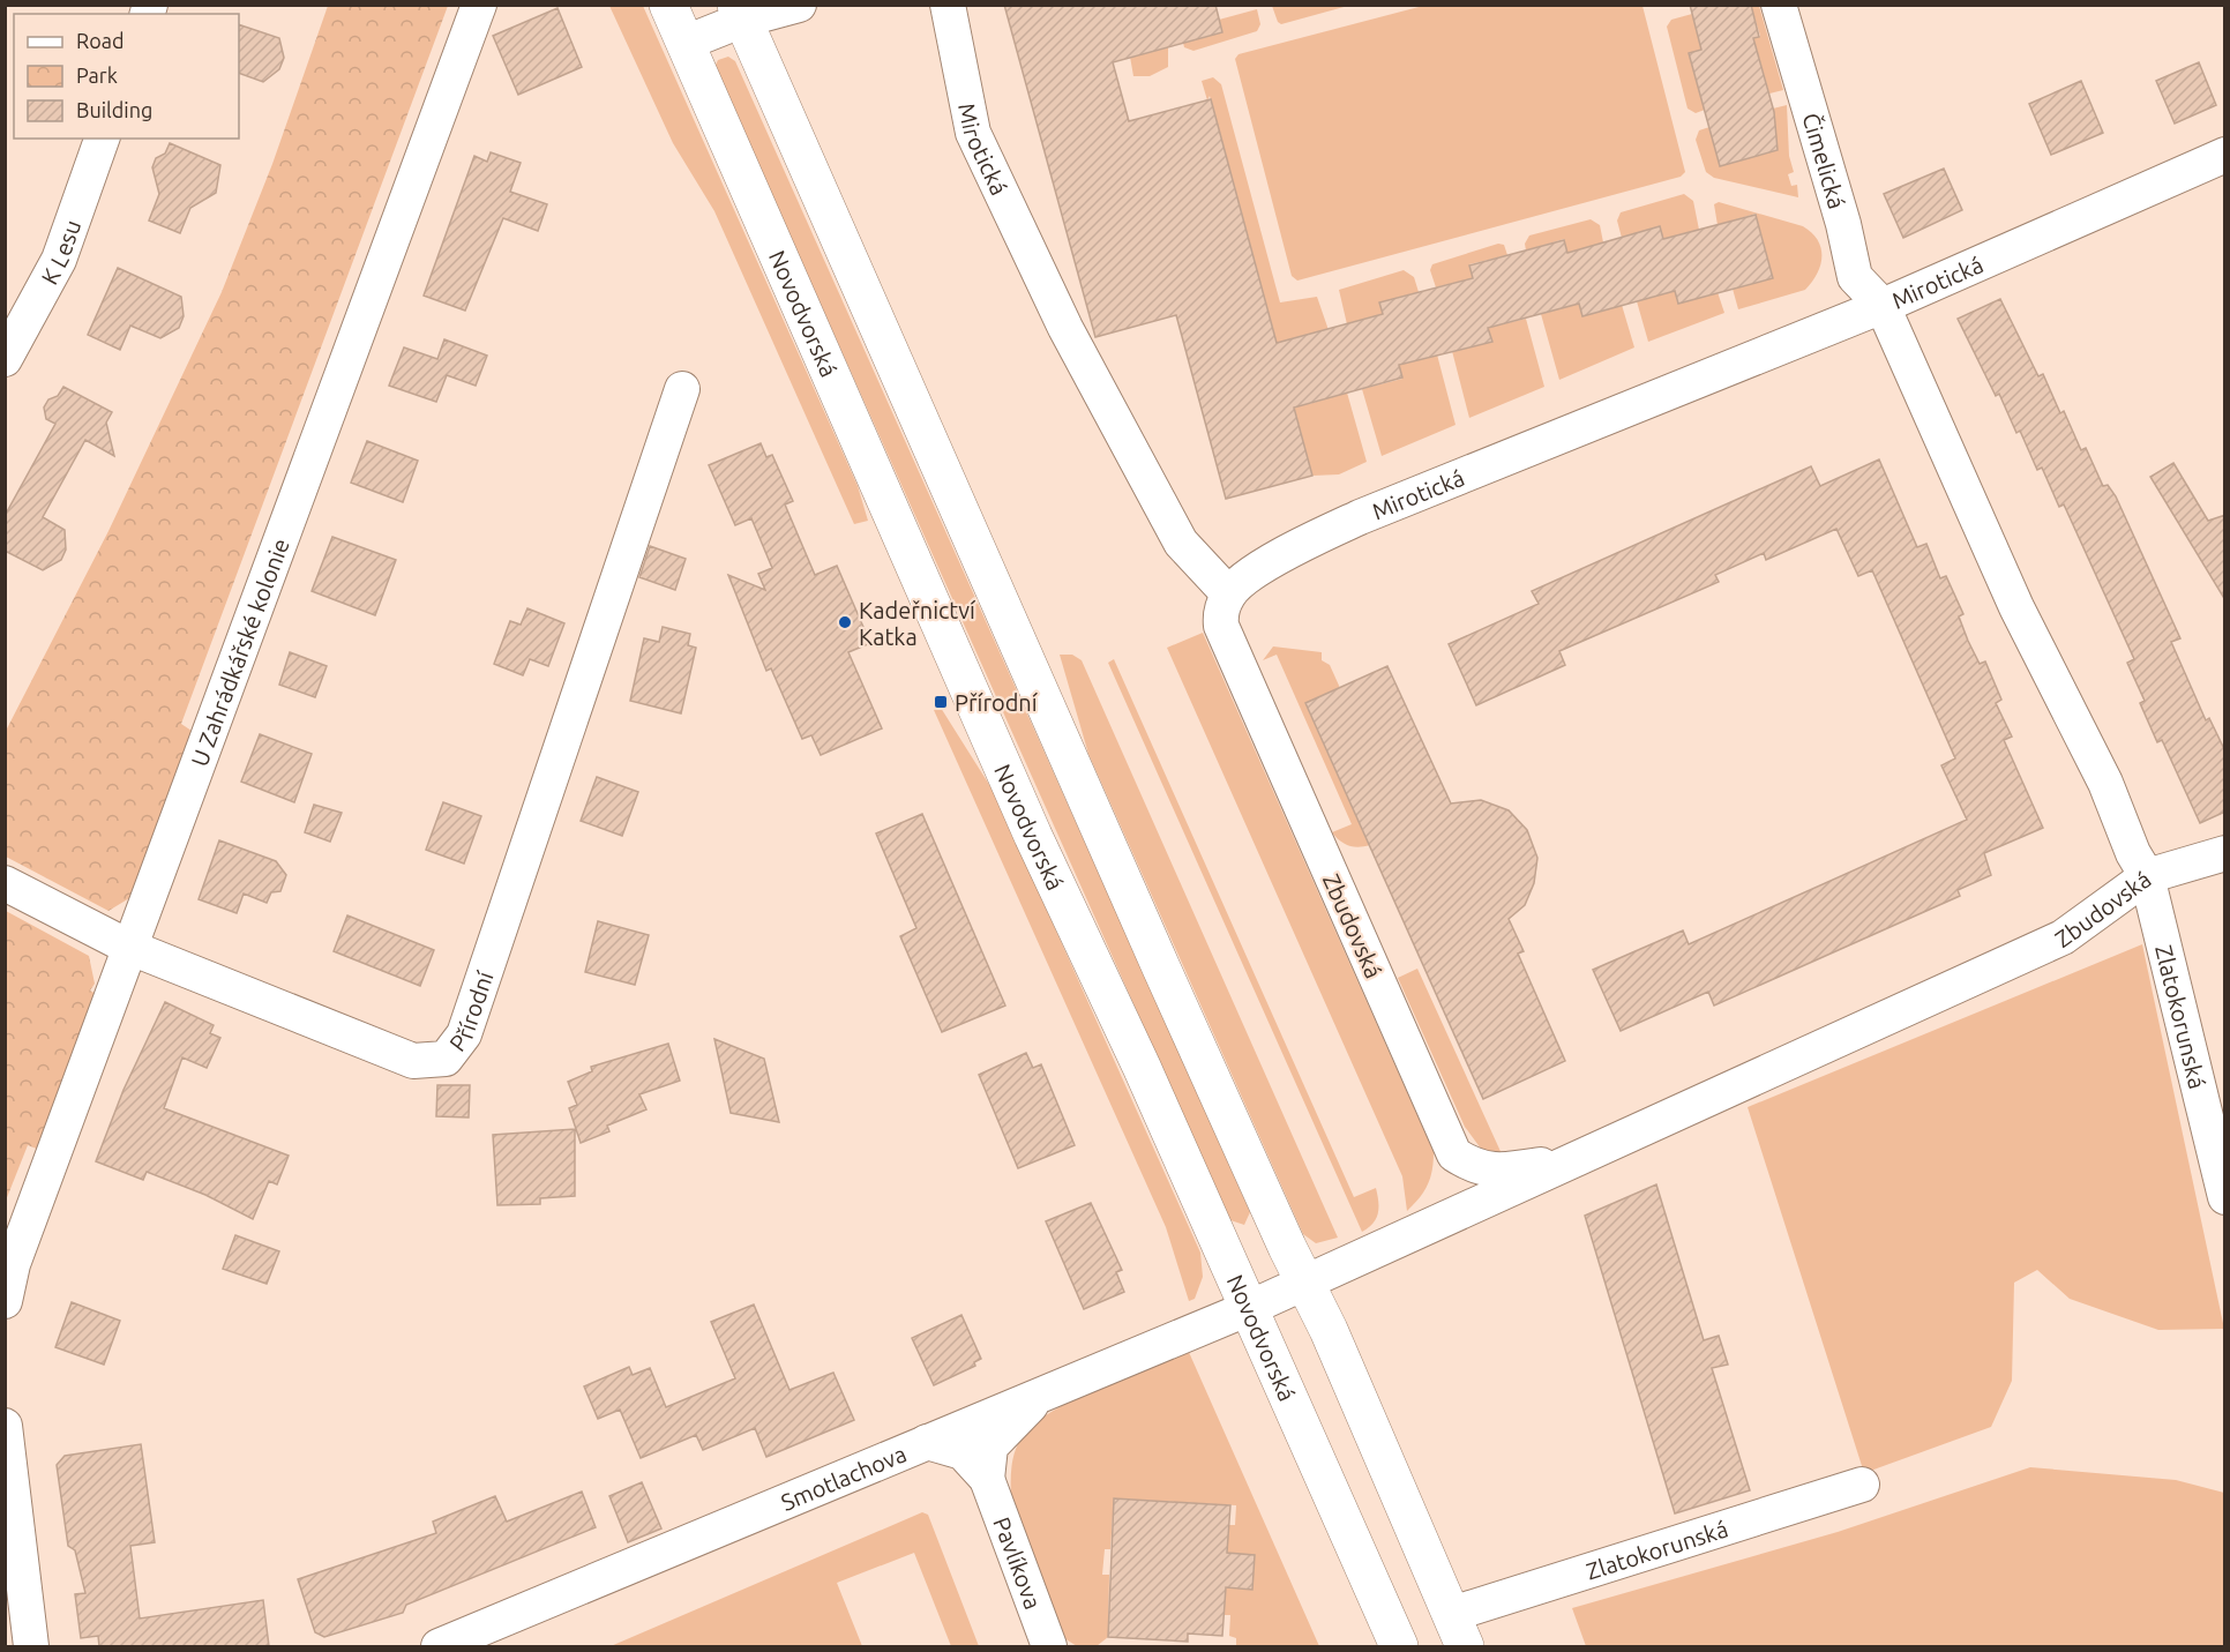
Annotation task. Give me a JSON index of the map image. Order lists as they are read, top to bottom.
{
  "streets": {
    "main road": ["Novodvorská"],
    "street": [
      "Mirotická",
      "Čimelická",
      "K Lesu",
      "U Zahrádkářské kolonie",
      "Zbudovská",
      "Přírodní",
      "Zlatokorunská",
      "Smotlachova",
      "Pavlíkova"
    ]
  },
  "crossings": [
    ["Mirotická", "Čimelická"],
    ["Mirotická", "Zbudovská"],
    ["Čimelická", "Zbudovská"],
    ["Novodvorská", "Zbudovská"],
    ["Novodvorská", "Smotlachova"],
    ["U Zahrádkářské kolonie", "Přírodní"],
    ["Zbudovská", "Zlatokorunská"],
    ["Zbudovská", "Smotlachova"]
  ],
  "places": {
    "other": ["Kadeřnictví Katka"],
    "transit": ["Přírodní"]
  },
  "legend": ["Road", "Park", "Building"]
}
